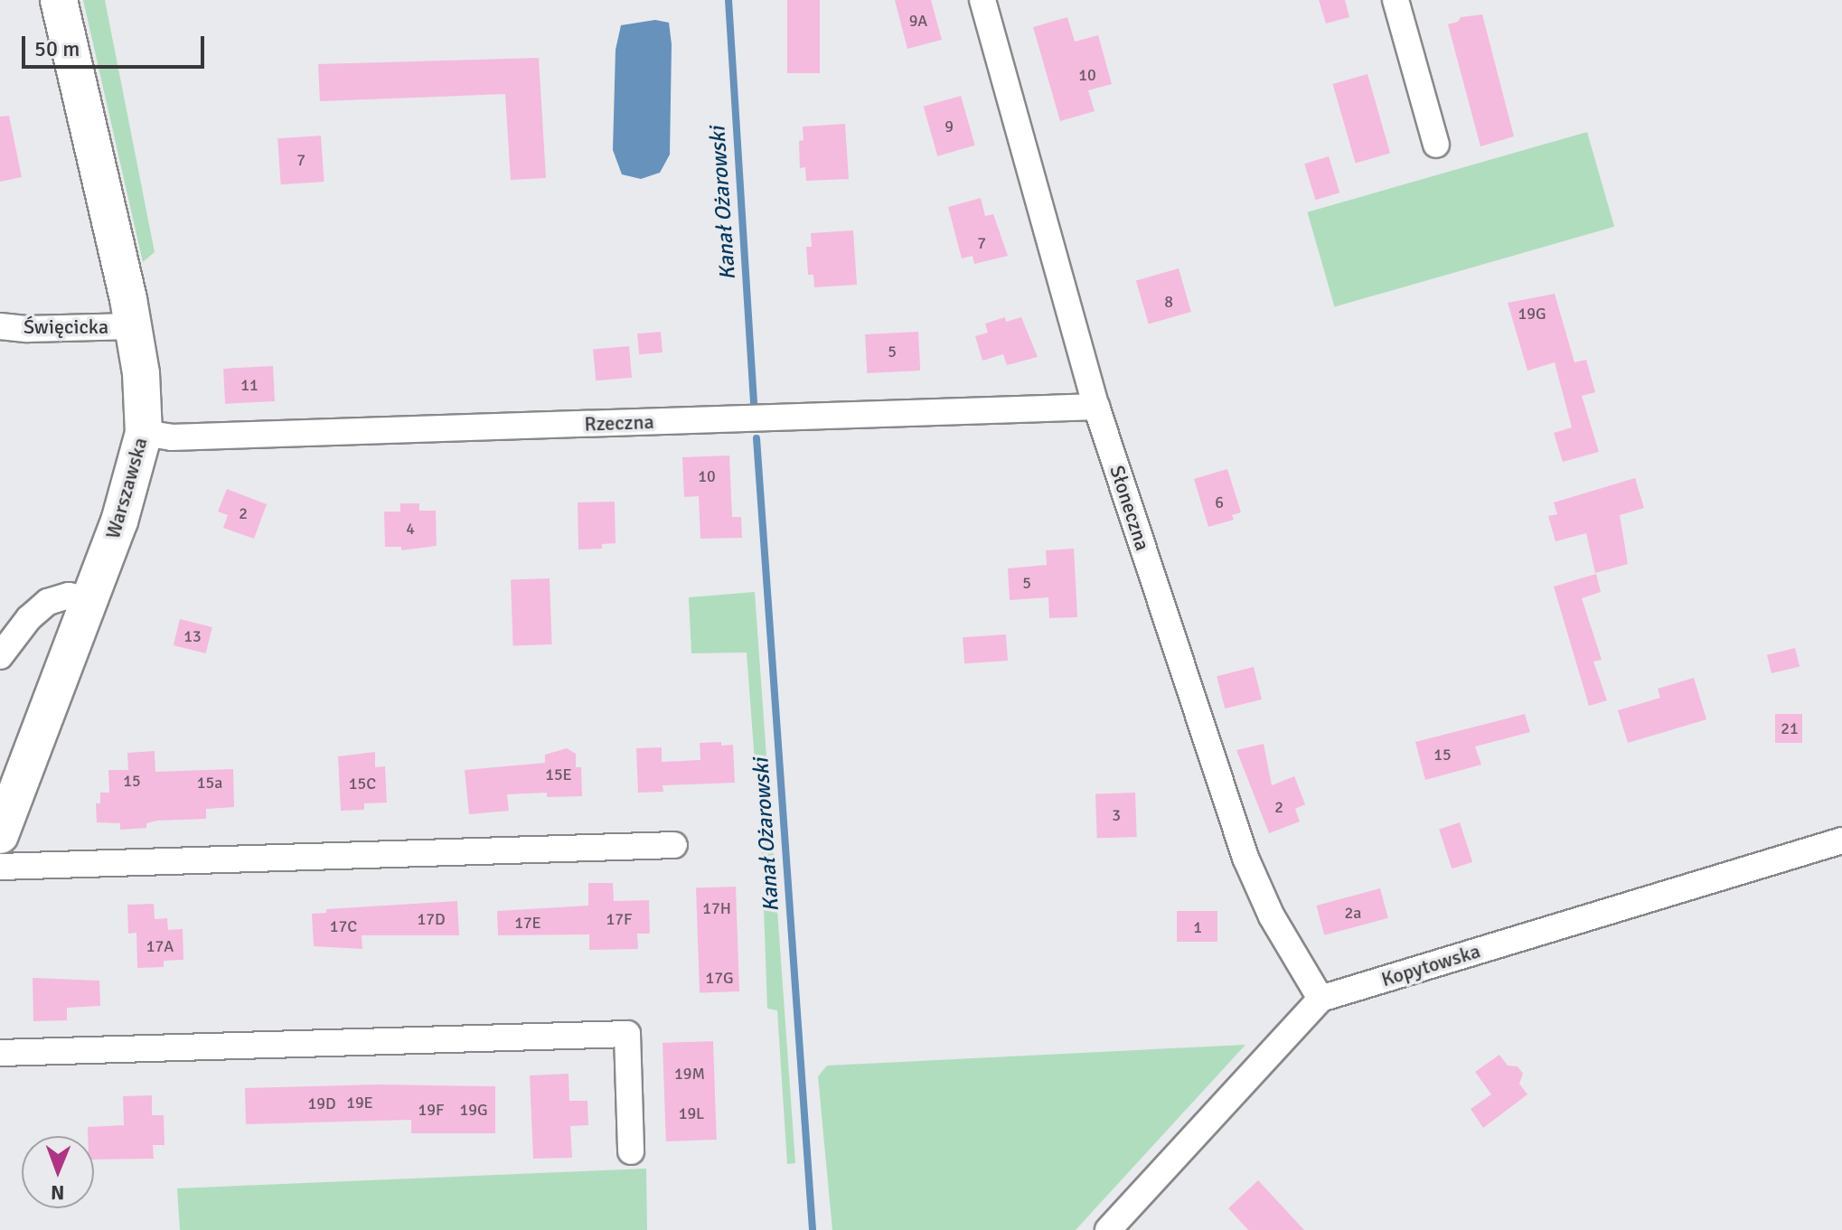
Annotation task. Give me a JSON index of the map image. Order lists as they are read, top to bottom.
{
  "streets": {
    "main road": ["Warszawska"],
    "street": [
      "Święcicka",
      "Rzeczna",
      "Słoneczna",
      "Kopytowska"
    ]
  },
  "crossings": [
    ["Święcicka", "Warszawska"],
    ["Rzeczna", "Warszawska"],
    ["Rzeczna", "Słoneczna"],
    ["Słoneczna", "Kopytowska"]
  ],
  "water": ["Kanał Ożarowski"],
  "house_numbers": [
    "9A",
    "10",
    "9",
    "7",
    "7",
    "8",
    "19G",
    "5",
    "11",
    "10",
    "6",
    "2",
    "4",
    "5",
    "13",
    "21",
    "15",
    "15E",
    "15",
    "15a",
    "15C",
    "2",
    "3",
    "17H",
    "2a",
    "17D",
    "17F",
    "17E",
    "17C",
    "1",
    "17A",
    "17G",
    "19M",
    "19E",
    "19D",
    "19F",
    "19G",
    "19L"
  ],
  "scale_bar": "50 m",
  "north": "bottom"
}
